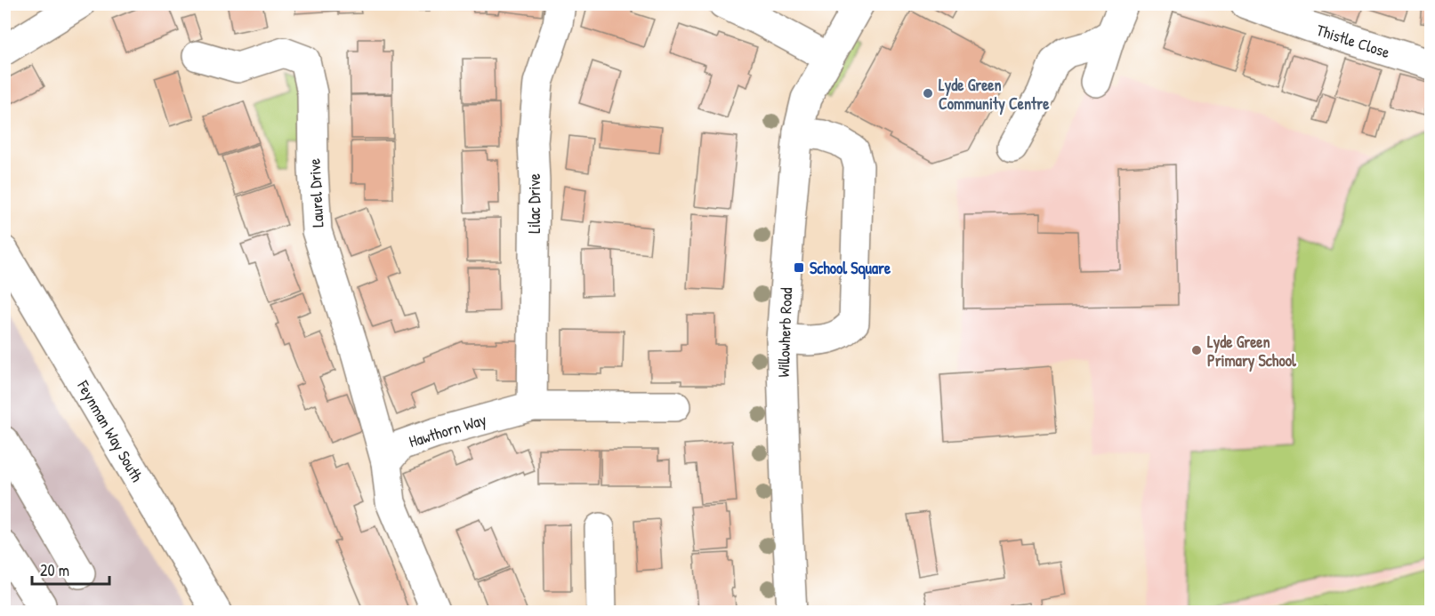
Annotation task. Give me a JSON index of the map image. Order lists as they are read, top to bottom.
{
  "streets": {
    "street": [
      "Thistle Close",
      "Laurel Drive",
      "Lilac Drive",
      "Willowherb Road",
      "Hawthorn Way",
      "Feynman Way South"
    ]
  },
  "crossings": [
    ["Laurel Drive", "Hawthorn Way"],
    ["Lilac Drive", "Hawthorn Way"]
  ],
  "places": {
    "other": ["Lyde Green Community Centre", "Lyde Green Primary School"],
    "transit": ["School Square"]
  },
  "scale_bar": "20 m"
}
